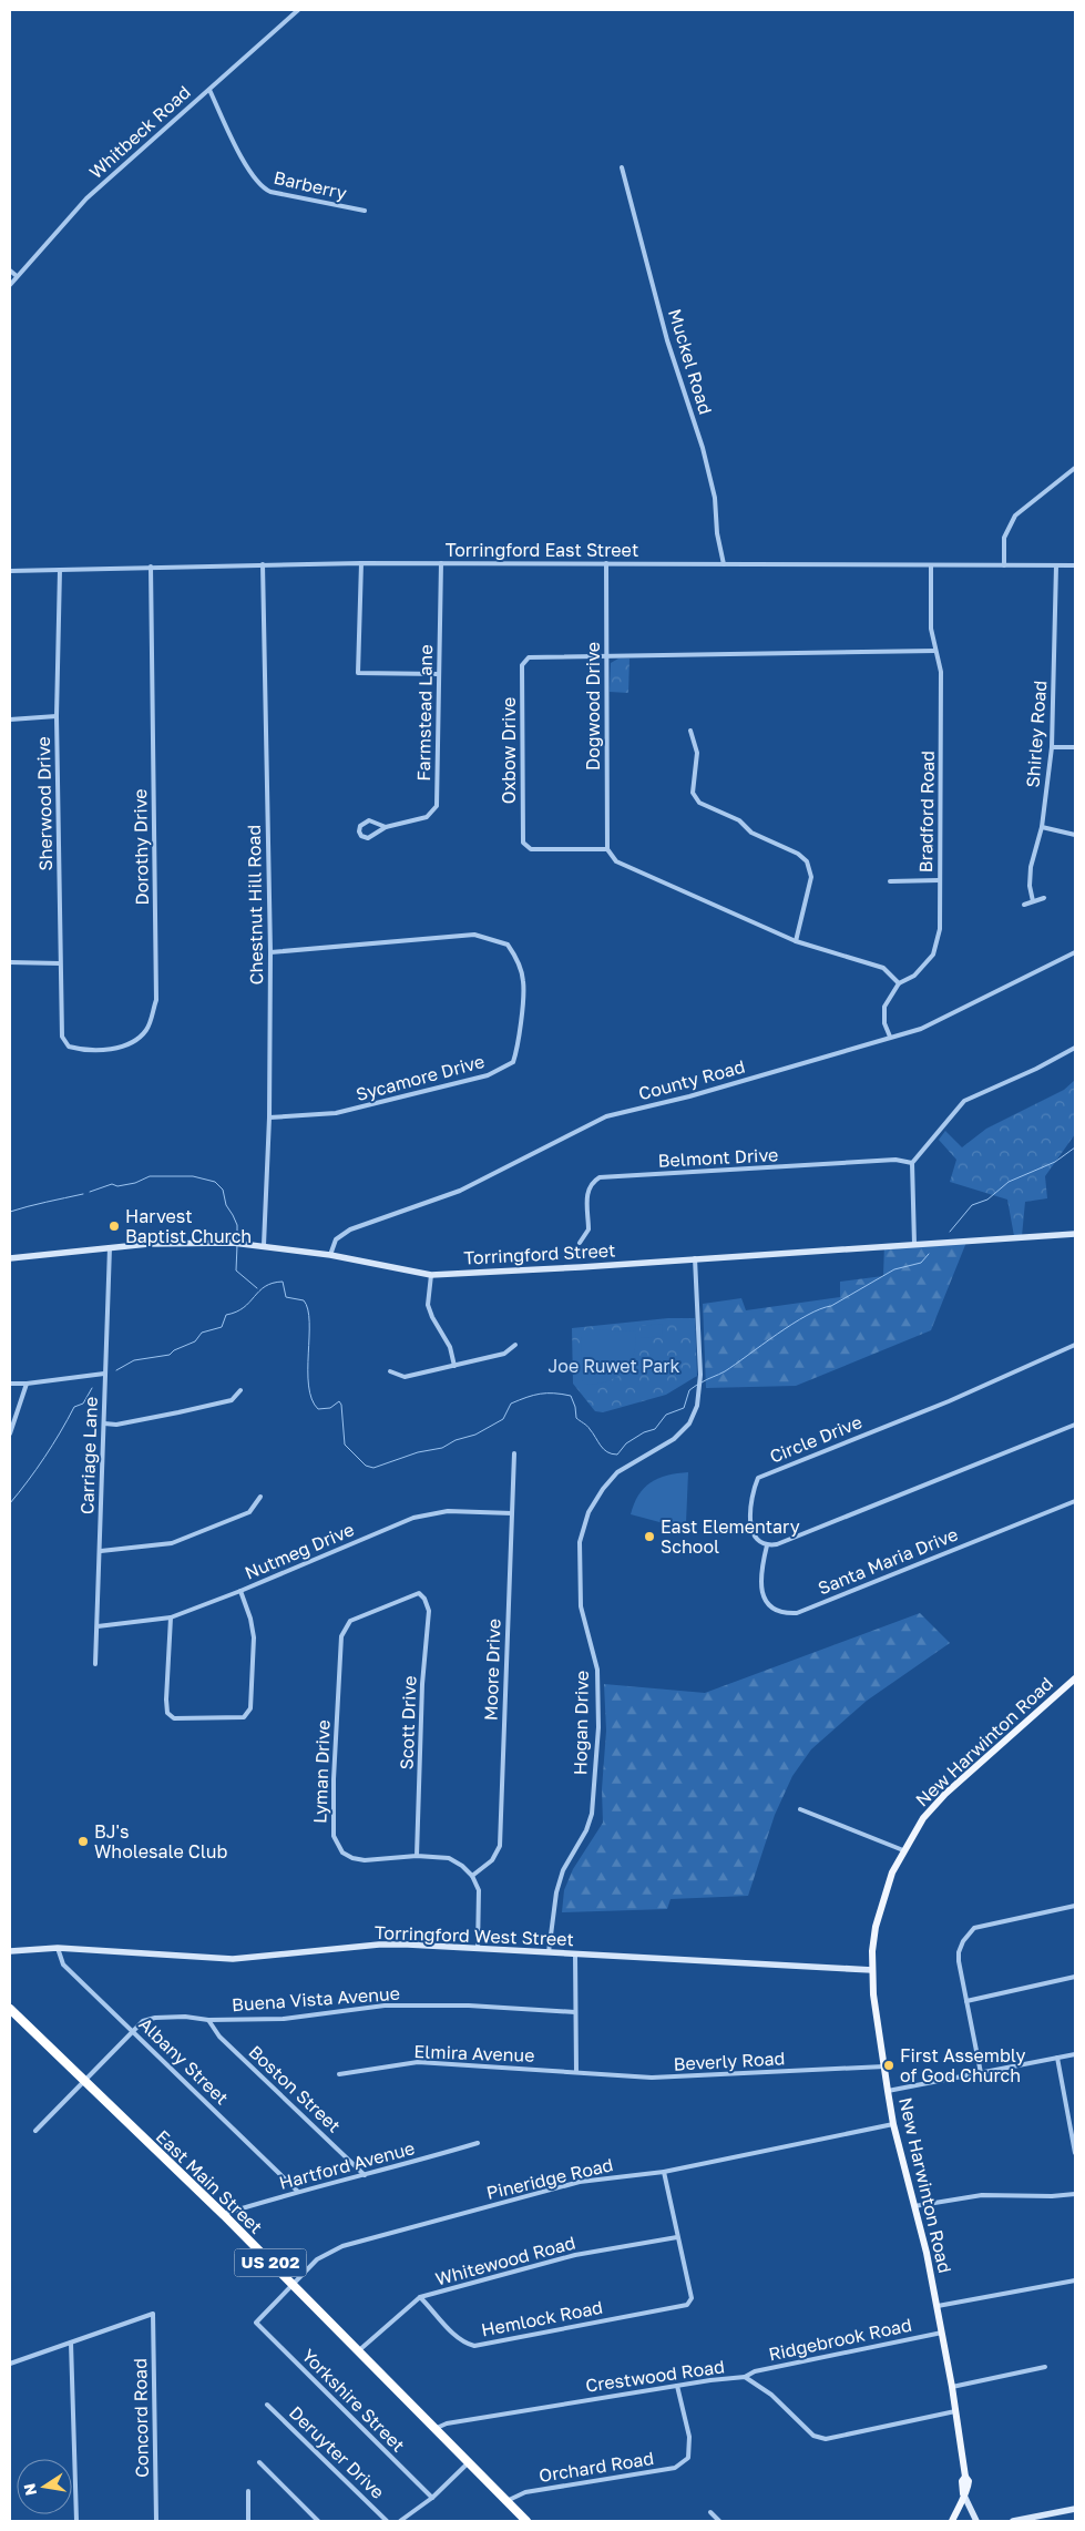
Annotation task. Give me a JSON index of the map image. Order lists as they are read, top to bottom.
{
  "streets": {
    "highway": ["East Main Street", "US 202"],
    "main road": ["Torringford Street", "New Harwinton Road", "Torringford West Street"],
    "street": [
      "Whitbeck Road",
      "Barberry",
      "Muckel Road",
      "Torringford East Street",
      "Dogwood Drive",
      "Farmstead Lane",
      "Shirley Road",
      "Oxbow Drive",
      "Sherwood Drive",
      "Bradford Road",
      "Dorothy Drive",
      "Chestnut Hill Road",
      "Sycamore Drive",
      "County Road",
      "Belmont Drive",
      "Circle Drive",
      "Carriage Lane",
      "Nutmeg Drive",
      "Santa Maria Drive",
      "Moore Drive",
      "Scott Drive",
      "Hogan Drive",
      "Lyman Drive",
      "Buena Vista Avenue",
      "Elmira Avenue",
      "Albany Street",
      "Beverly Road",
      "Boston Street",
      "Hartford Avenue",
      "Pineridge Road",
      "Whitewood Road",
      "Hemlock Road",
      "Ridgebrook Road",
      "Crestwood Road",
      "Yorkshire Street",
      "Concord Road",
      "Deruyter Drive",
      "Orchard Road"
    ]
  },
  "crossings": [
    ["Whitbeck Road", "Barberry"],
    ["Muckel Road", "Torringford East Street"],
    ["Torringford East Street", "Dogwood Drive"],
    ["Torringford East Street", "Farmstead Lane"],
    ["Torringford East Street", "Shirley Road"],
    ["Torringford East Street", "Sherwood Drive"],
    ["Torringford East Street", "Bradford Road"],
    ["Torringford East Street", "Dorothy Drive"],
    ["Torringford East Street", "Chestnut Hill Road"],
    ["Dogwood Drive", "Oxbow Drive"],
    ["Oxbow Drive", "Bradford Road"],
    ["Sherwood Drive", "Dorothy Drive"],
    ["Bradford Road", "County Road"],
    ["Chestnut Hill Road", "Sycamore Drive"],
    ["Chestnut Hill Road", "Torringford Street"],
    ["County Road", "Torringford Street"],
    ["Torringford Street", "Carriage Lane"],
    ["Torringford Street", "Hogan Drive"],
    ["Circle Drive", "Santa Maria Drive"],
    ["Carriage Lane", "Nutmeg Drive"],
    ["Nutmeg Drive", "Moore Drive"],
    ["Moore Drive", "Lyman Drive"],
    ["Scott Drive", "Lyman Drive"],
    ["Hogan Drive", "Torringford West Street"],
    ["New Harwinton Road", "Torringford West Street"],
    ["New Harwinton Road", "Beverly Road"],
    ["New Harwinton Road", "Pineridge Road"],
    ["New Harwinton Road", "Ridgebrook Road"],
    ["New Harwinton Road", "Crestwood Road"],
    ["Torringford West Street", "Albany Street"],
    ["Buena Vista Avenue", "Albany Street"],
    ["Buena Vista Avenue", "Boston Street"],
    ["Buena Vista Avenue", "East Main Street"],
    ["Elmira Avenue", "Beverly Road"],
    ["Albany Street", "Hartford Avenue"],
    ["Boston Street", "Hartford Avenue"],
    ["Hartford Avenue", "East Main Street"],
    ["Pineridge Road", "East Main Street"],
    ["Pineridge Road", "Yorkshire Street"],
    ["East Main Street", "Whitewood Road"],
    ["East Main Street", "Crestwood Road"],
    ["East Main Street", "Orchard Road"],
    ["Whitewood Road", "Hemlock Road"],
    ["Ridgebrook Road", "Crestwood Road"],
    ["Crestwood Road", "Orchard Road"]
  ],
  "parks": ["Joe Ruwet Park"],
  "places": [
    "Harvest Baptist Church",
    "East Elementary School",
    "BJ's Wholesale Club",
    "First Assembly of God Church"
  ],
  "north": "left"
}
